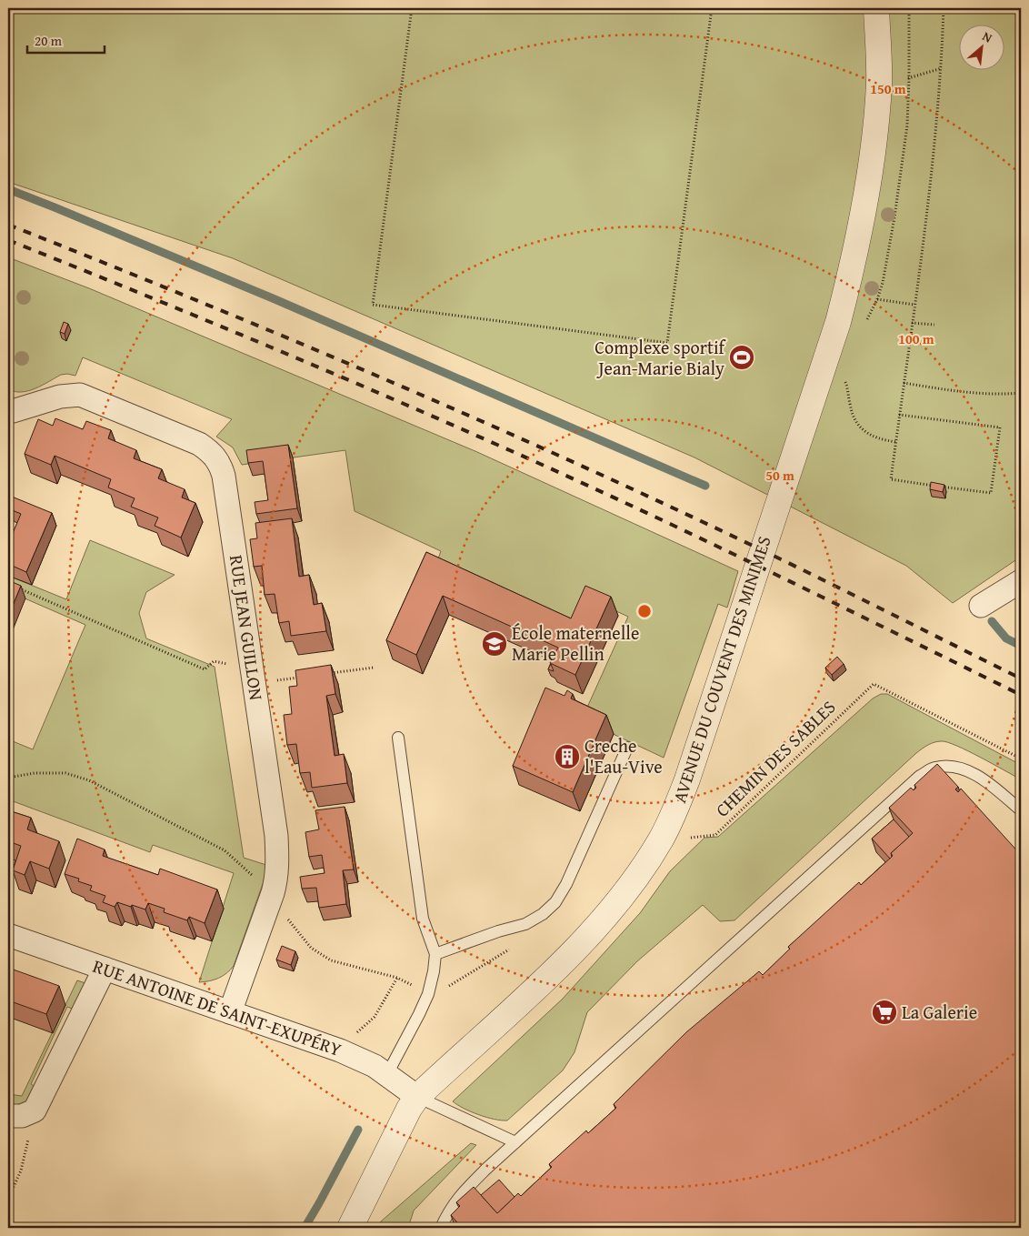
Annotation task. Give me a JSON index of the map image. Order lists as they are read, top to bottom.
{
  "streets": {
    "street": ["RUE JEAN GUILLON", "AVENUE DU COUVENT DES MINIMES", "RUE ANTOINE DE SAINT-EXUPÉRY"],
    "path": ["CHEMIN DES SABLES"]
  },
  "crossings": [
    ["RUE JEAN GUILLON", "RUE ANTOINE DE SAINT-EXUPÉRY"],
    ["AVENUE DU COUVENT DES MINIMES", "RUE ANTOINE DE SAINT-EXUPÉRY"]
  ],
  "places": {
    "sports": ["Complexe sportif Jean-Marie Bialy"],
    "school or university": ["École maternelle Marie Pellin"],
    "building": ["Creche l'Eau-Vive"],
    "supermarket": ["La Galerie"]
  },
  "scale_bar": "20 m",
  "north": "top right",
  "rings": ["150 m", "100 m", "50 m"]
}
